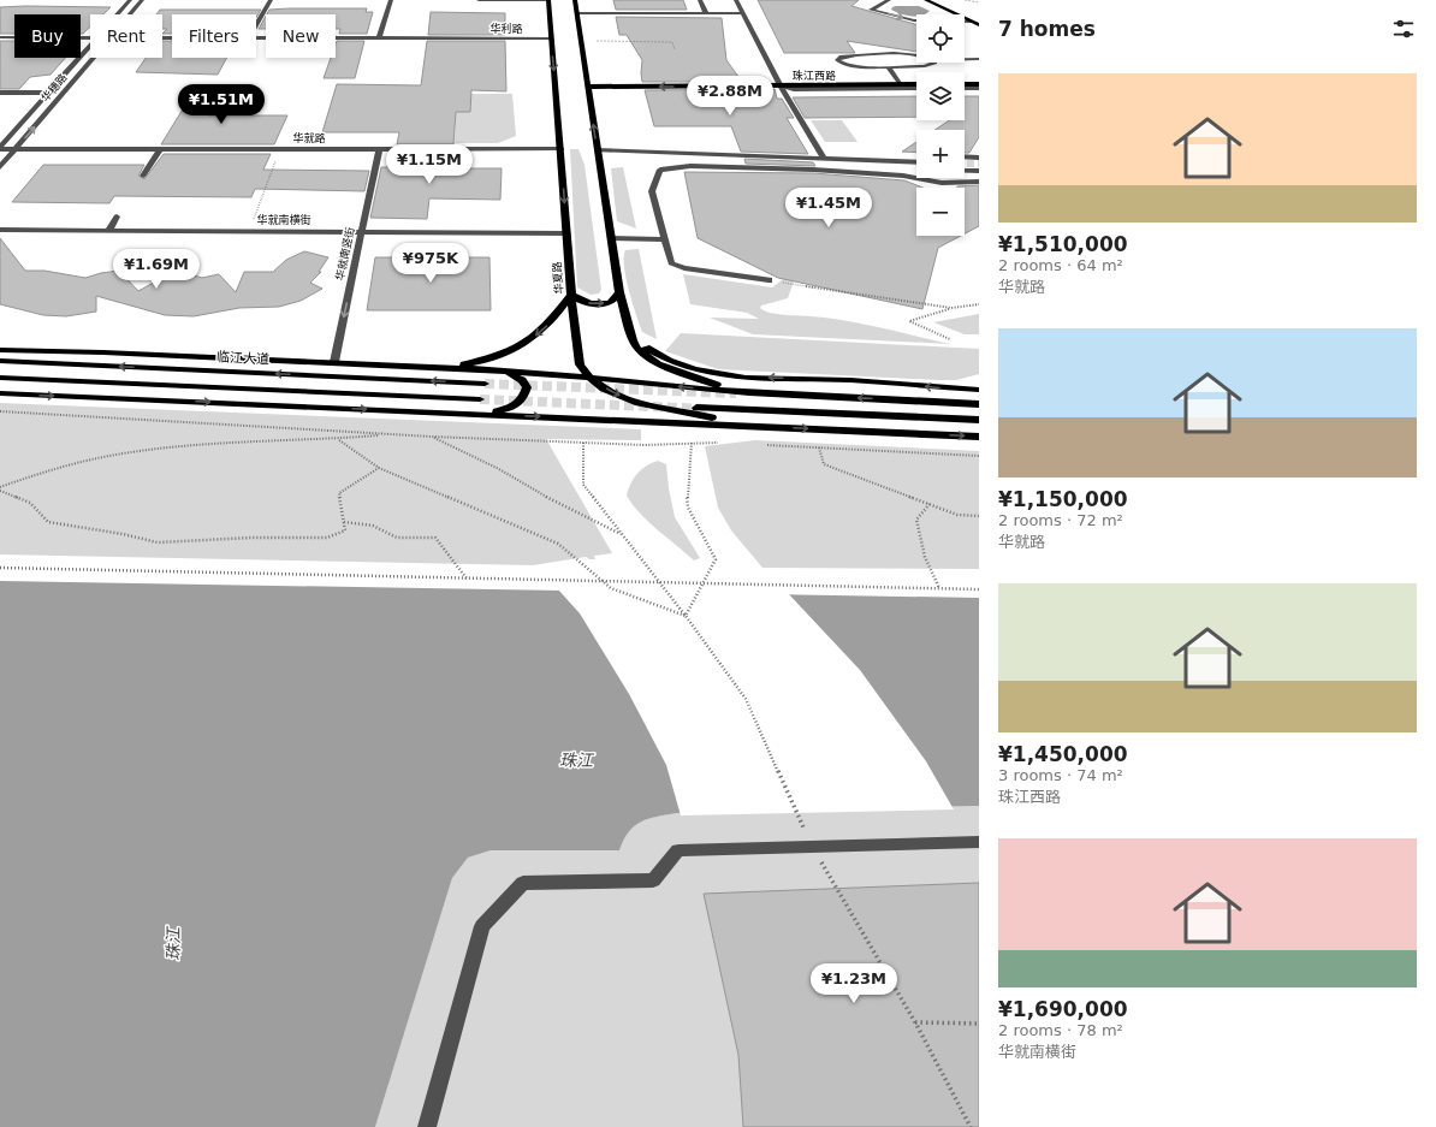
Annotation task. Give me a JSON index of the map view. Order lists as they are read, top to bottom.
{
  "streets": {
    "main road": ["珠江西路", "华夏路", "临江大道"],
    "street": [
      "华利路",
      "华穗路",
      "华就路",
      "华就南横街",
      "华就南竖街"
    ]
  },
  "crossings": [
    ["华利路", "华夏路"],
    ["华穗路", "华就路"],
    ["华就路", "华就南竖街"],
    ["华就路", "华夏路"],
    ["华就南横街", "华就南竖街"],
    ["华就南横街", "华夏路"]
  ],
  "one_way": ["珠江西路", "华就南竖街"],
  "water": ["珠江"],
  "page": {
    "heading": "7 homes",
    "map_buttons": ["+", "−"],
    "chip": [
      "Buy",
      "Rent",
      "Filters",
      "New"
    ],
    "list": [
      {
        "name": "¥1,510,000",
        "note": "2 rooms · 64 m² · 华就路"
      },
      {
        "name": "¥1,150,000",
        "note": "2 rooms · 72 m² · 华就路"
      },
      {
        "name": "¥1,450,000",
        "note": "3 rooms · 74 m² · 珠江西路"
      },
      {
        "name": "¥1,690,000",
        "note": "2 rooms · 78 m² · 华就南横街"
      }
    ],
    "price": [
      "¥2.88M",
      "¥1.51M",
      "¥1.15M",
      "¥1.45M",
      "¥975K",
      "¥1.69M",
      "¥1.23M"
    ]
  }
}
